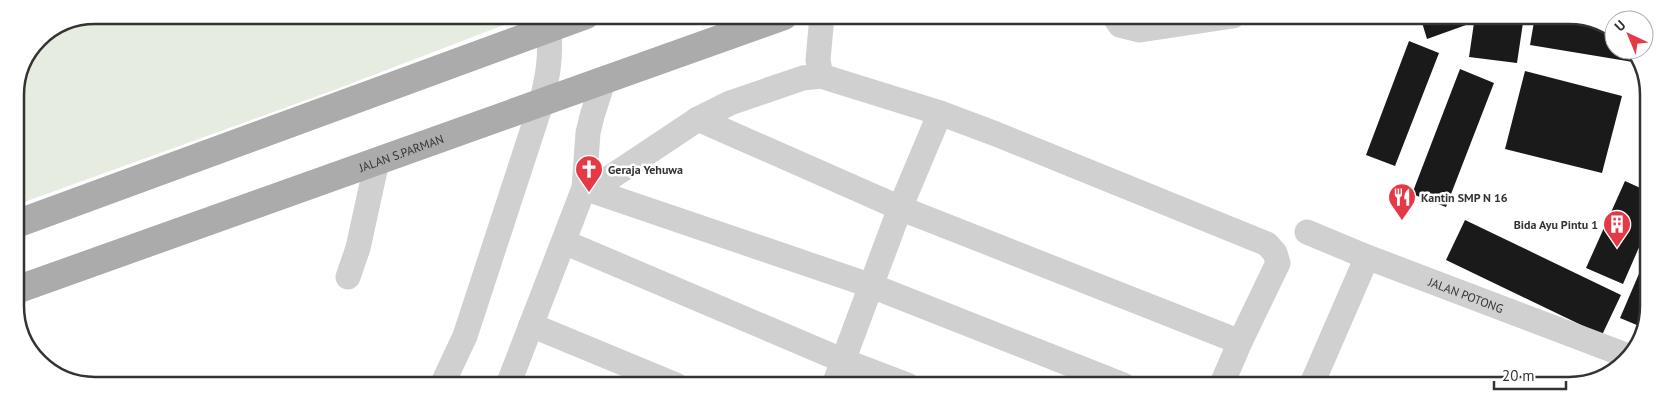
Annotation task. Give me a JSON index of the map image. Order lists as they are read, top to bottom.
{
  "streets": {
    "main road": ["JALAN S.PARMAN"],
    "street": ["JALAN POTONG"]
  },
  "places": {
    "church": ["Geraja Yehuwa"],
    "restaurant": ["Kantin SMP N 16"],
    "building": ["Bida Ayu Pintu 1"]
  },
  "scale_bar": "20 m",
  "north": "top left"
}
